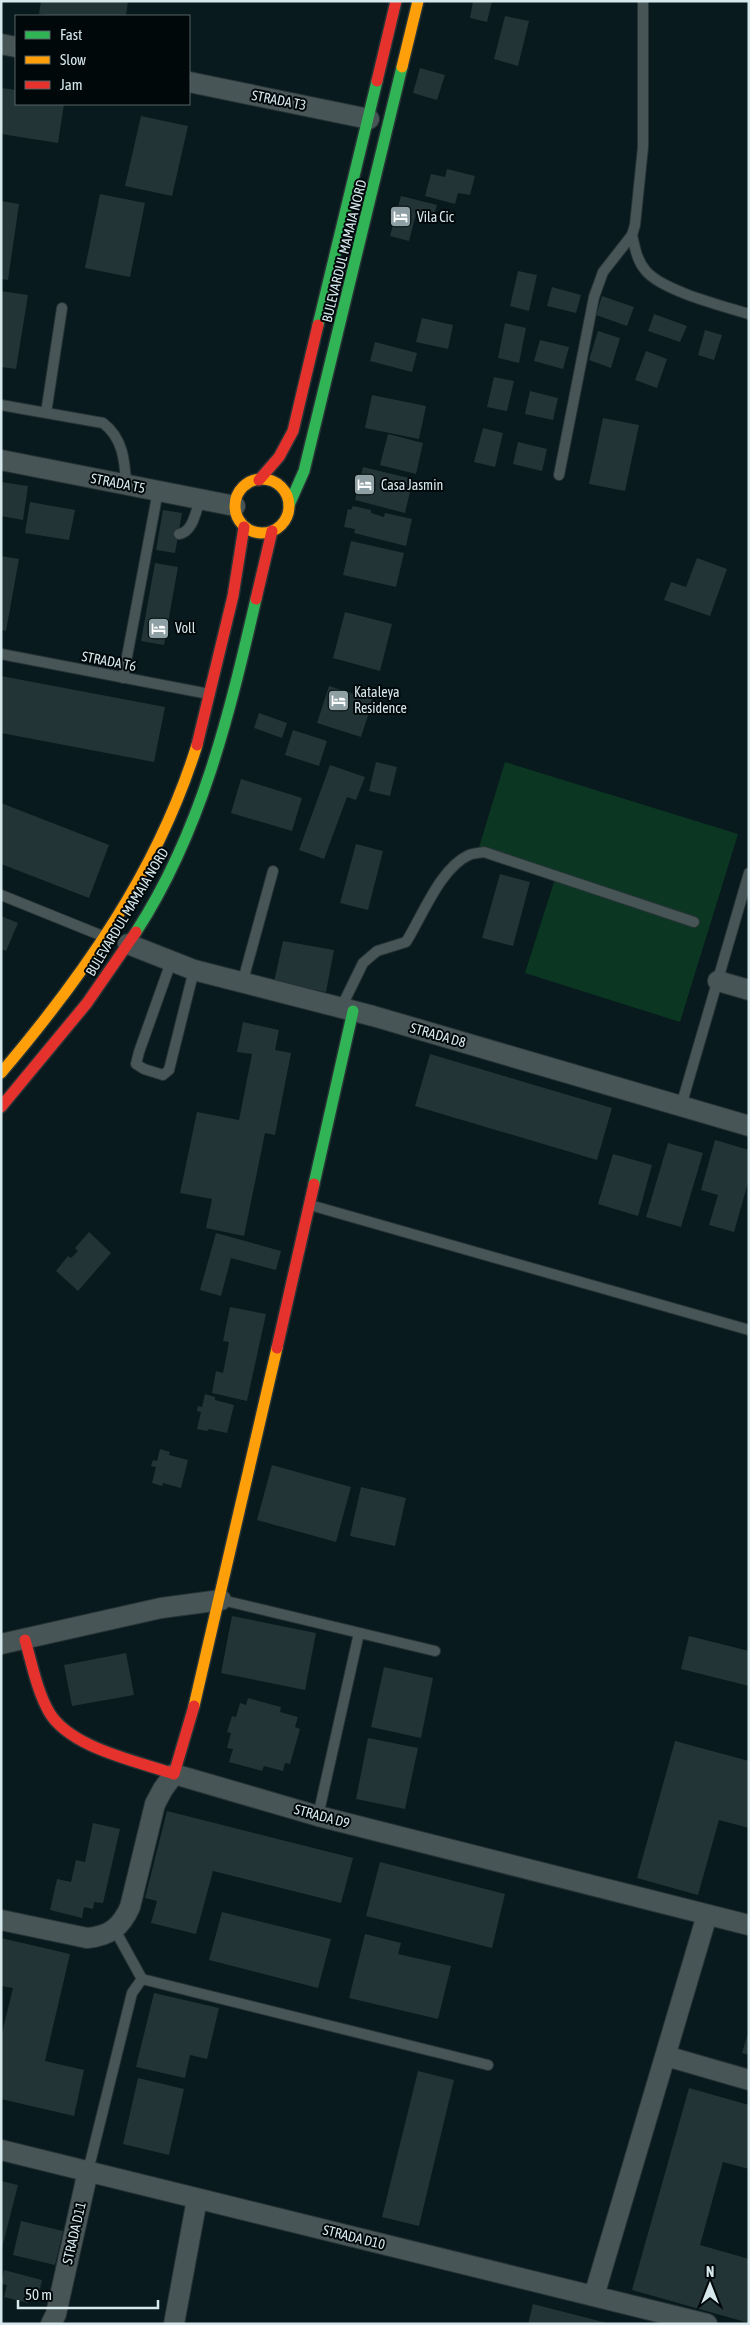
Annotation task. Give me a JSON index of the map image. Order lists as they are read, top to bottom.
{
  "streets": {
    "main road": ["BULEVARDUL MAMAIA NORD"],
    "street": [
      "STRADA T3",
      "STRADA T5",
      "STRADA D8",
      "STRADA D9",
      "STRADA D11",
      "STRADA D10"
    ],
    "lane": ["STRADA T6"]
  },
  "crossings": [
    ["STRADA T3", "BULEVARDUL MAMAIA NORD"],
    ["BULEVARDUL MAMAIA NORD", "STRADA T5"],
    ["BULEVARDUL MAMAIA NORD", "STRADA T6"],
    ["BULEVARDUL MAMAIA NORD", "STRADA D8"],
    ["STRADA D11", "STRADA D10"]
  ],
  "places": {
    "hotel": [
      "Vila Cic",
      "Casa Jasmin",
      "Voll",
      "Kataleya Residence"
    ]
  },
  "legend": ["Fast", "Slow", "Jam"],
  "scale_bar": "50 m",
  "north": "top"
}
